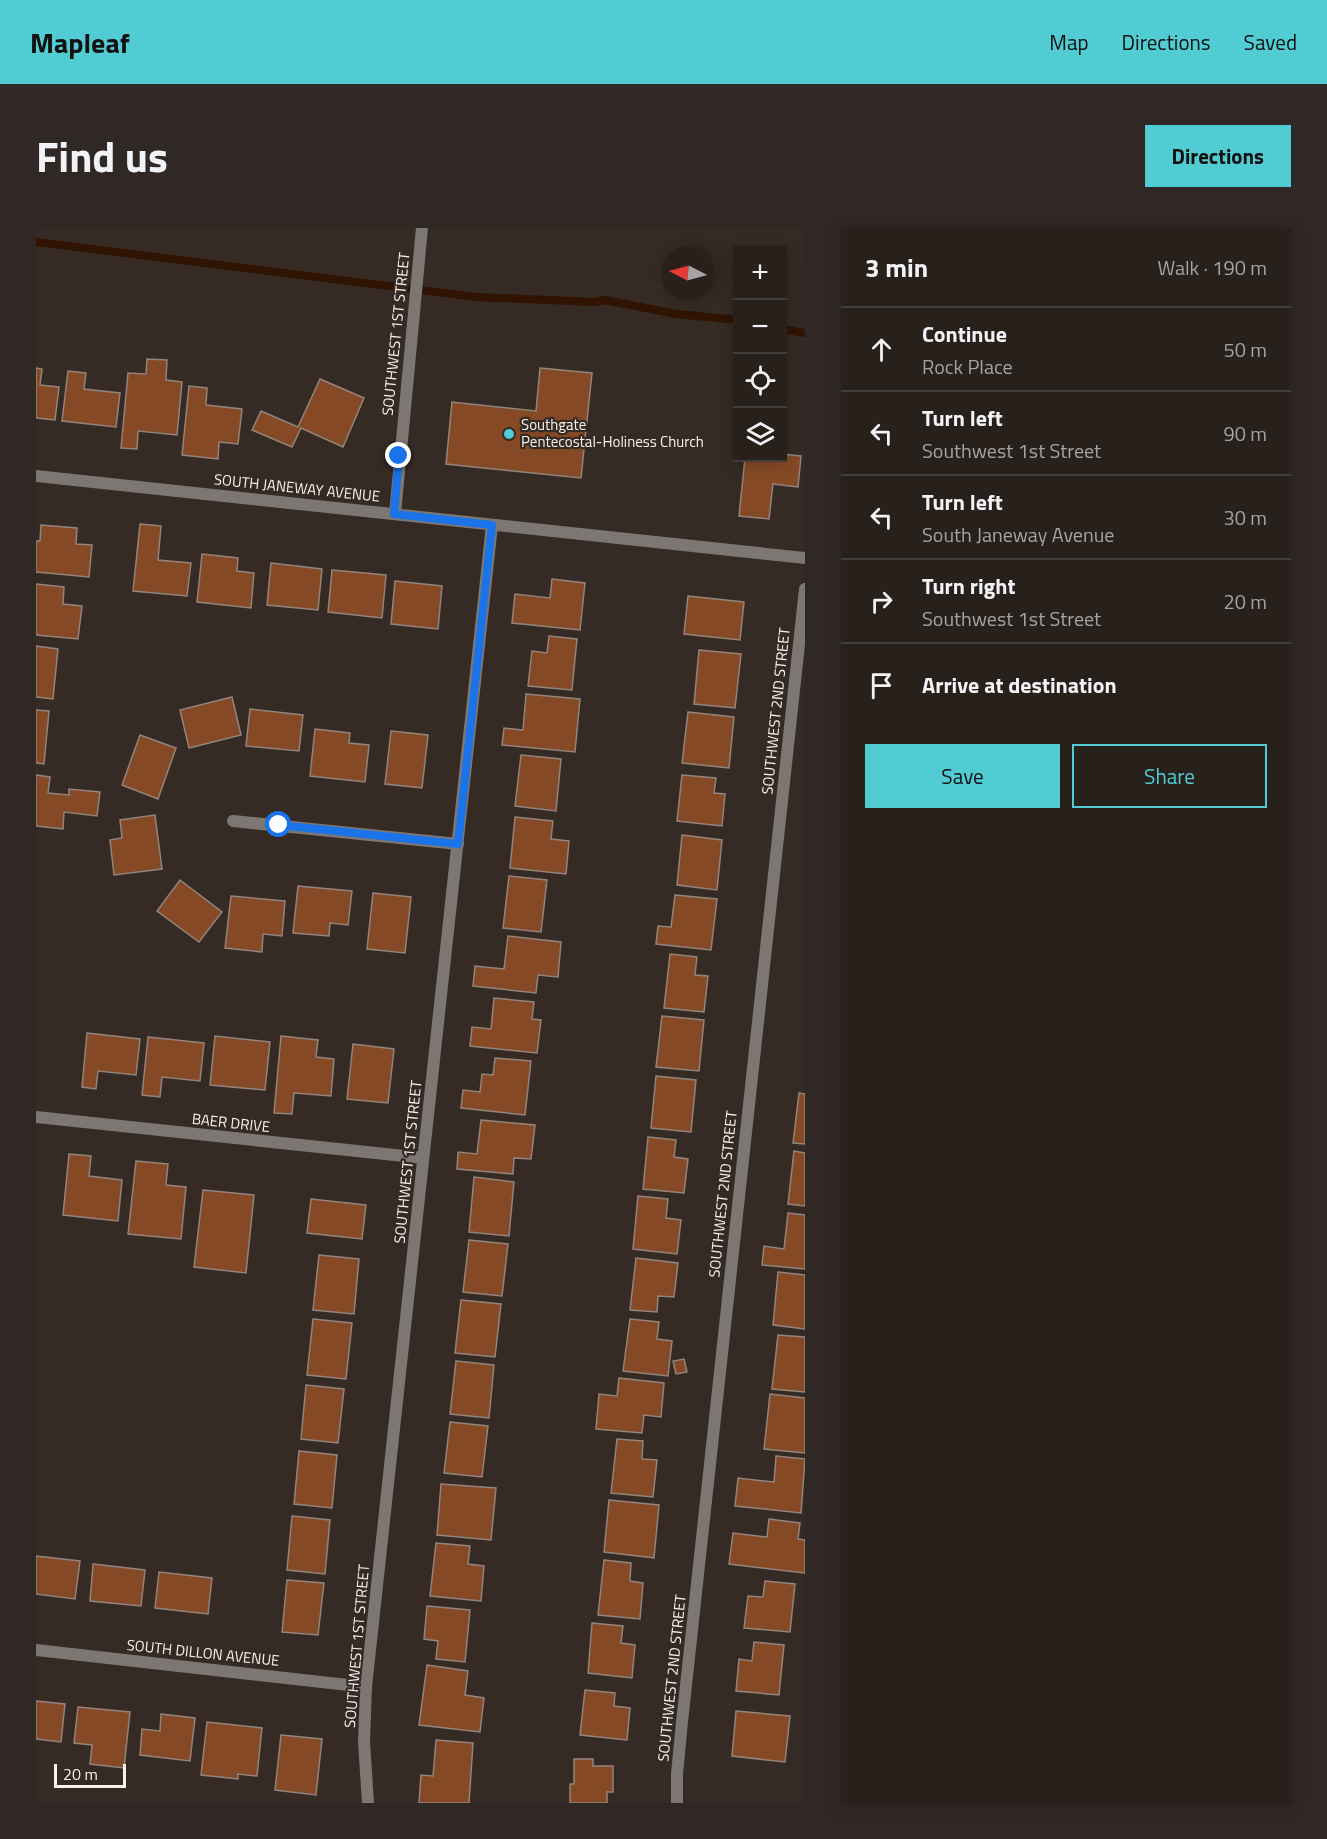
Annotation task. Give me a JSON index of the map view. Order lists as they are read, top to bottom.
{
  "streets": {
    "street": [
      "SOUTHWEST 1ST STREET",
      "SOUTH JANEWAY AVENUE",
      "SOUTHWEST 2ND STREET",
      "BAER DRIVE",
      "SOUTH DILLON AVENUE"
    ]
  },
  "crossings": [
    ["SOUTHWEST 1ST STREET", "SOUTH JANEWAY AVENUE"],
    ["SOUTHWEST 1ST STREET", "BAER DRIVE"],
    ["SOUTHWEST 1ST STREET", "SOUTH DILLON AVENUE"]
  ],
  "places": ["Southgate Pentecostal-Holiness Church"],
  "scale_bar": "20 m",
  "north": "left",
  "page": {
    "header": "Mapleaf",
    "nav": ["Map", "Directions", "Saved"],
    "title": "Find us",
    "buttons": [
      "Directions",
      ["Save", "Share"]
    ],
    "heading": ["3 min", "Walk · 190 m"],
    "map_buttons": ["+", "−"],
    "list": [
      ["Continue", "Rock Place", "50 m"],
      ["Turn left", "Southwest 1st Street", "90 m"],
      ["Turn left", "South Janeway Avenue", "30 m"],
      ["Turn right", "Southwest 1st Street", "20 m"],
      "Arrive at destination"
    ],
    "scale": "20 m"
  }
}
